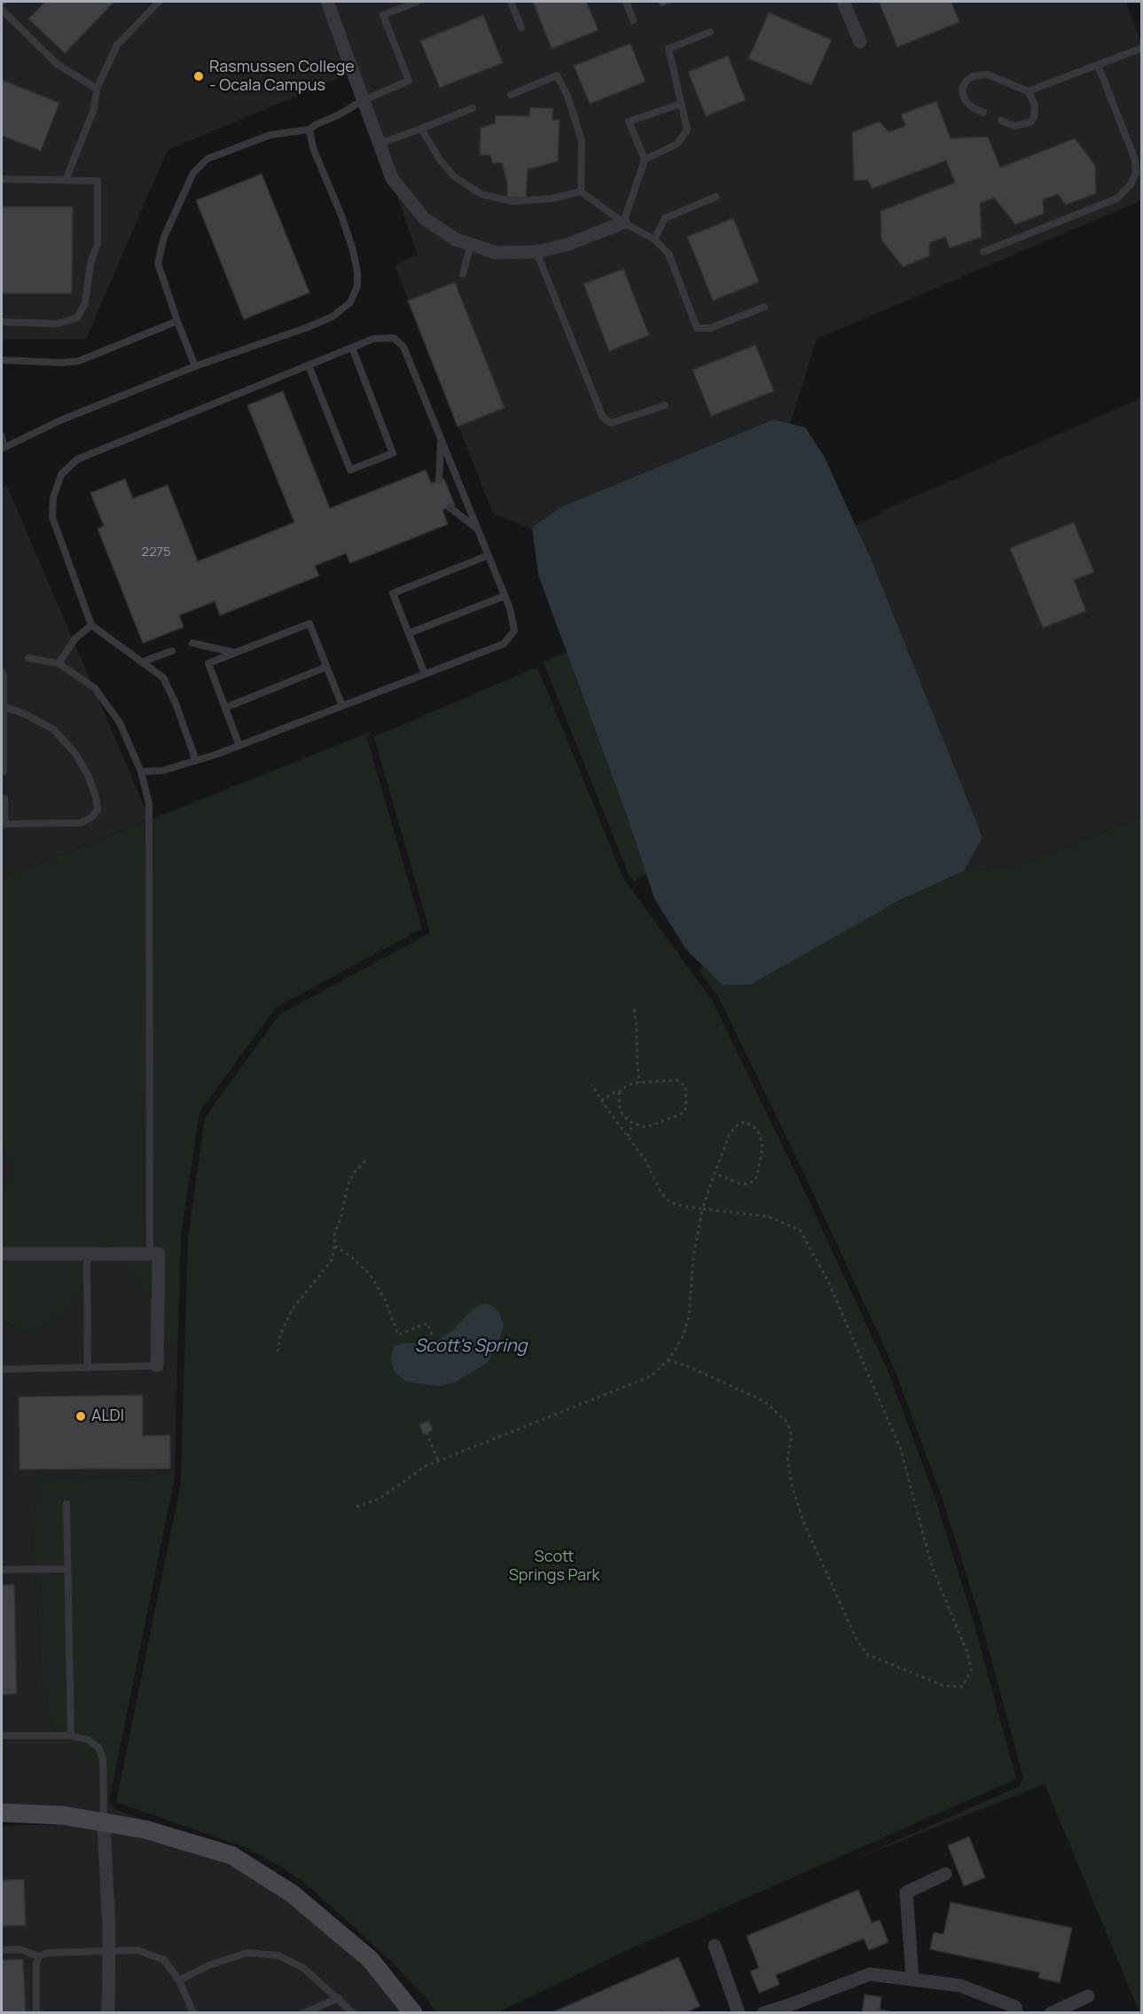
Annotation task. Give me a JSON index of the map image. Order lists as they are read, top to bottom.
{
  "water": ["Scott's Spring"],
  "parks": ["Scott Springs Park"],
  "places": ["Rasmussen College - Ocala Campus", "ALDI"],
  "house_numbers": ["2275"]
}
